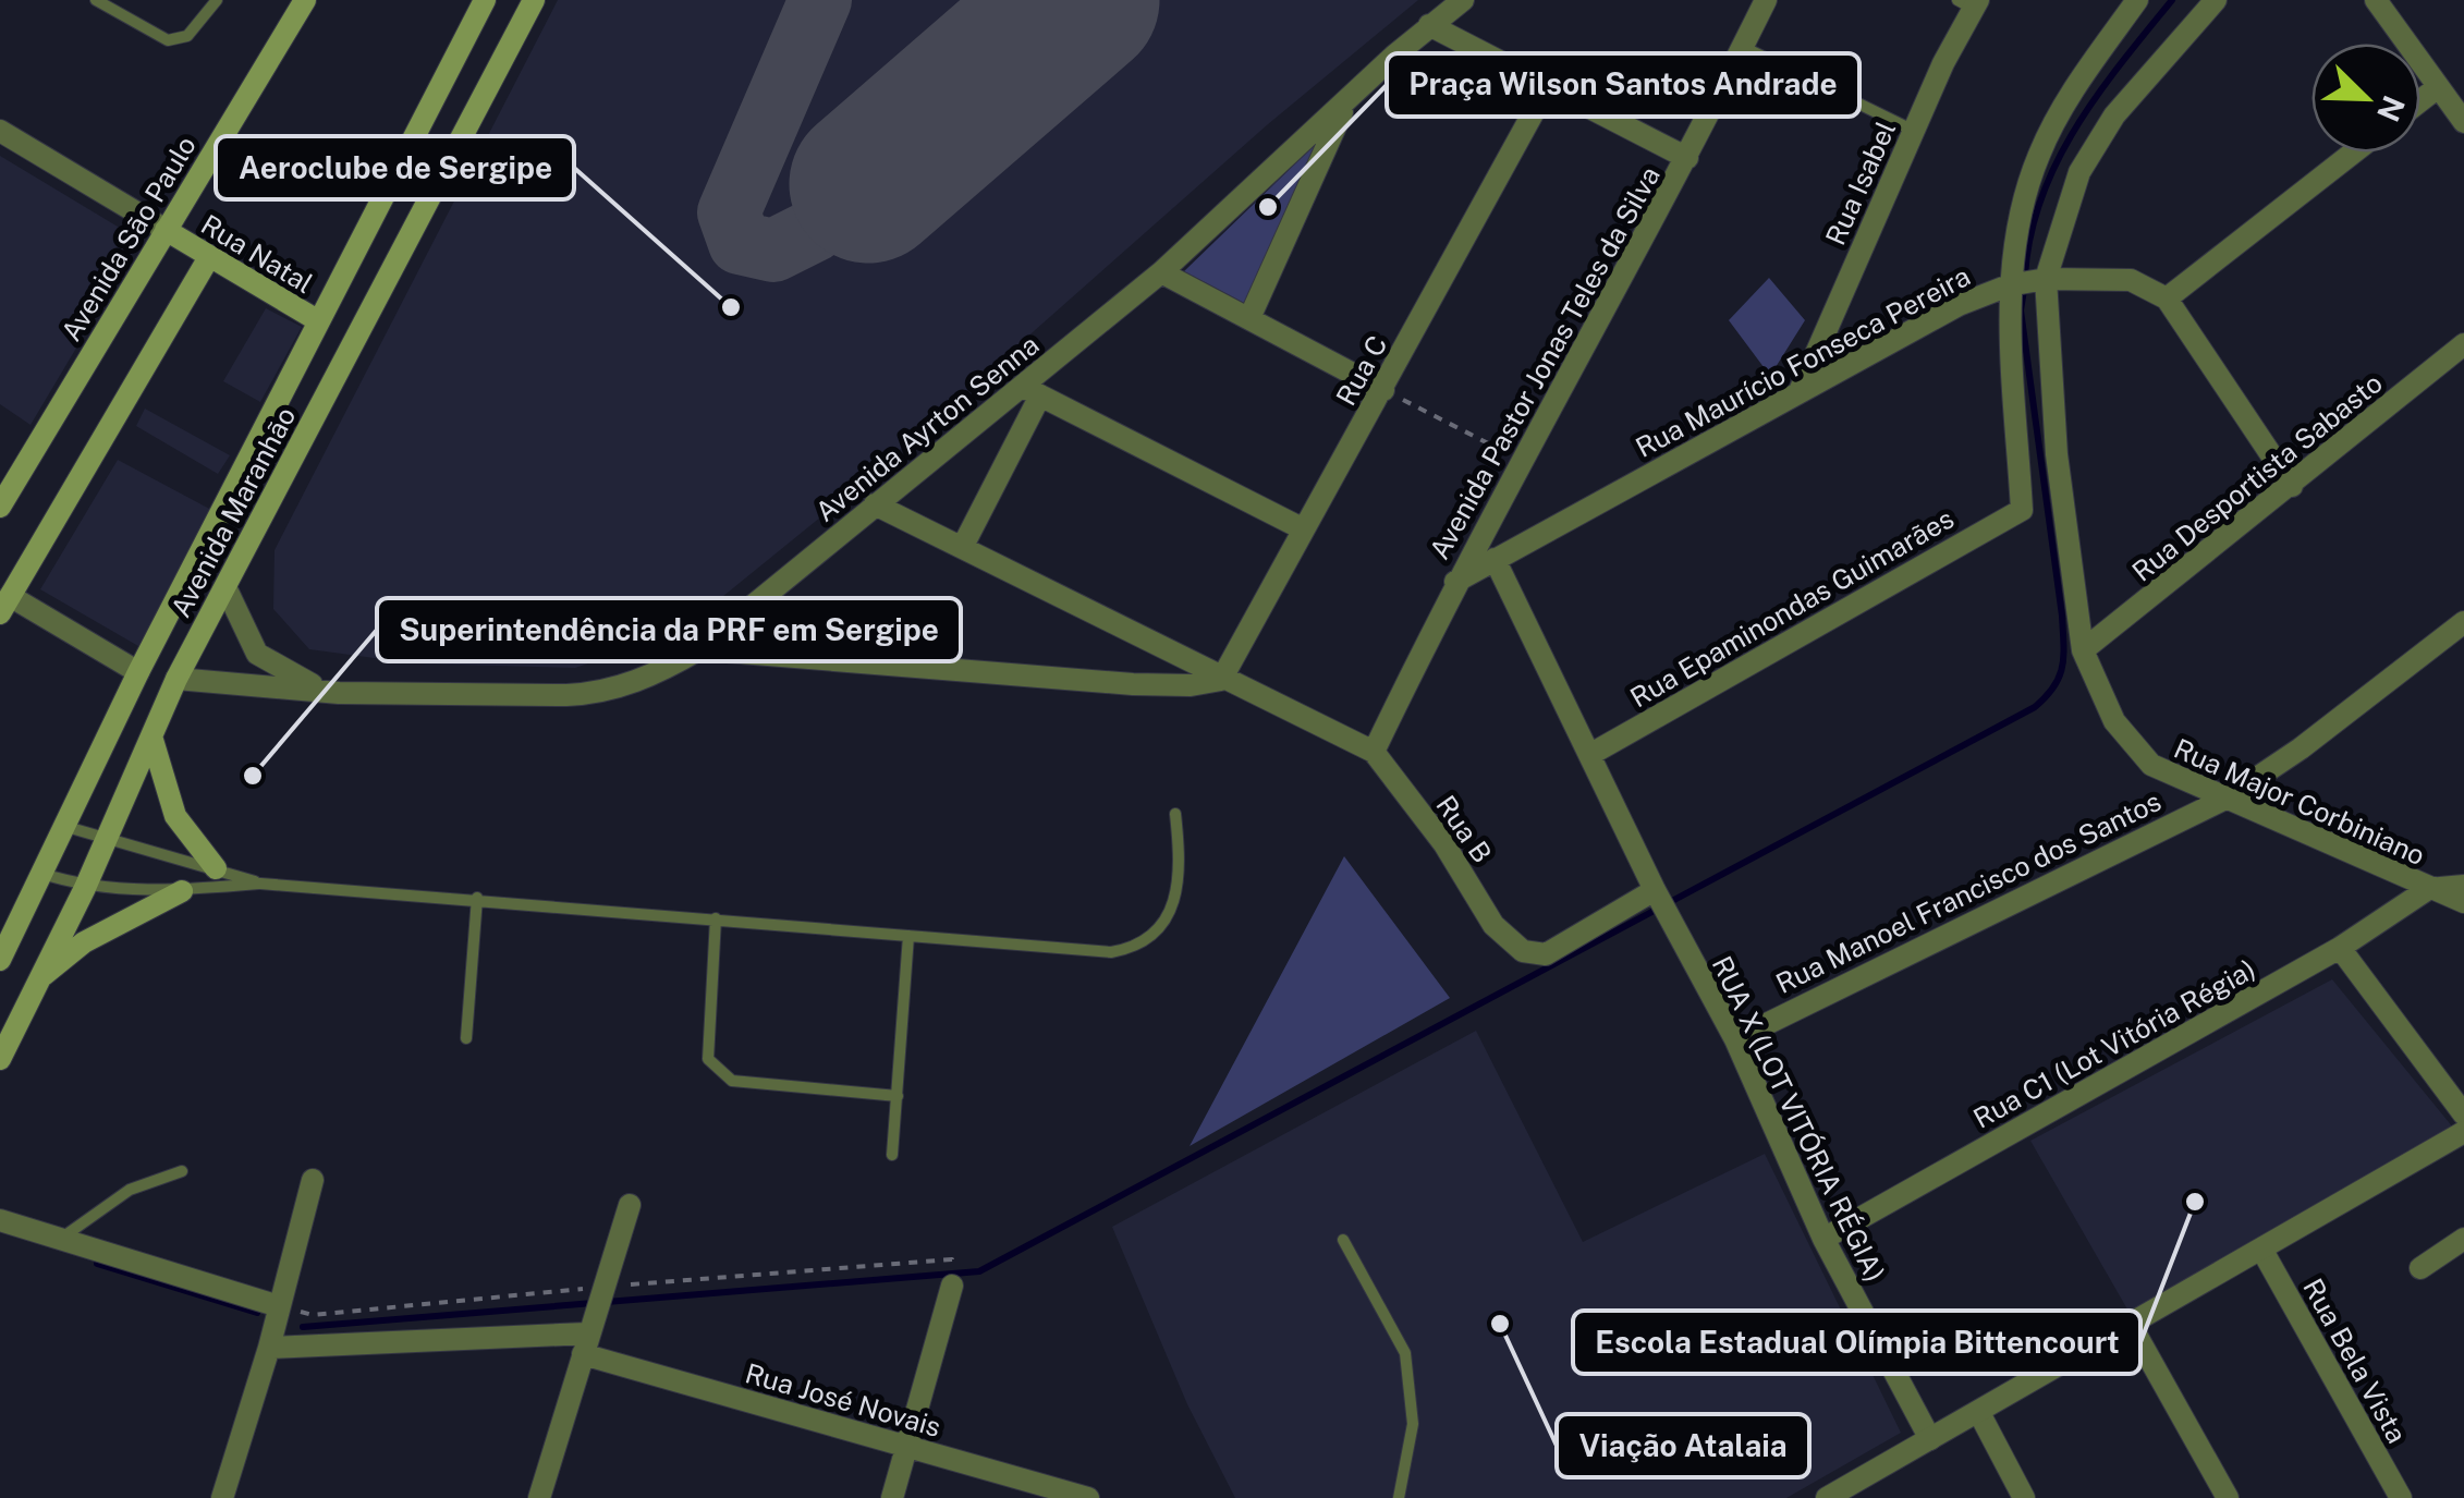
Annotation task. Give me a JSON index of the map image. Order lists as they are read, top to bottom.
{
  "streets": {
    "main road": ["Avenida São Paulo", "Rua Natal", "Avenida Maranhão"],
    "street": [
      "Rua Isabel",
      "Rua Maurício Fonseca Pereira",
      "Avenida Pastor Jonas Teles da Silva",
      "Rua C",
      "Avenida Ayrton Senna",
      "Rua Desportista Sabasto",
      "Rua Epaminondas Guimarães",
      "Rua Major Corbiniano",
      "Rua B",
      "Rua Manoel Francisco dos Santos",
      "Rua C1 (Lot Vitória Régia)",
      "RUA X (LOT VITÓRIA RÉGIA)",
      "Rua Bela Vista",
      "Rua José Novais"
    ]
  },
  "crossings": [
    ["Rua Isabel", "Rua Maurício Fonseca Pereira"],
    ["Avenida São Paulo", "Rua Natal"],
    ["Rua Natal", "Avenida Maranhão"],
    ["Rua Maurício Fonseca Pereira", "Avenida Pastor Jonas Teles da Silva"],
    ["Rua Maurício Fonseca Pereira", "Rua Epaminondas Guimarães"],
    ["Rua Maurício Fonseca Pereira", "Rua Major Corbiniano"],
    ["Rua Maurício Fonseca Pereira", "RUA X (LOT VITÓRIA RÉGIA)"],
    ["Avenida Pastor Jonas Teles da Silva", "Rua B"],
    ["Rua C", "Rua B"],
    ["Avenida Ayrton Senna", "Avenida Maranhão"],
    ["Avenida Ayrton Senna", "Rua B"],
    ["Rua Desportista Sabasto", "Rua Major Corbiniano"],
    ["Rua Epaminondas Guimarães", "RUA X (LOT VITÓRIA RÉGIA)"],
    ["Rua Major Corbiniano", "Rua Manoel Francisco dos Santos"],
    ["Rua Major Corbiniano", "Rua C1 (Lot Vitória Régia)"],
    ["Rua B", "RUA X (LOT VITÓRIA RÉGIA)"],
    ["Rua Manoel Francisco dos Santos", "RUA X (LOT VITÓRIA RÉGIA)"],
    ["Rua C1 (Lot Vitória Régia)", "RUA X (LOT VITÓRIA RÉGIA)"]
  ],
  "places": [
    "Praça Wilson Santos Andrade",
    "Aeroclube de Sergipe",
    "Superintendência da PRF em Sergipe",
    "Escola Estadual Olímpia Bittencourt",
    "Viação Atalaia"
  ],
  "north": "bottom right"
}
